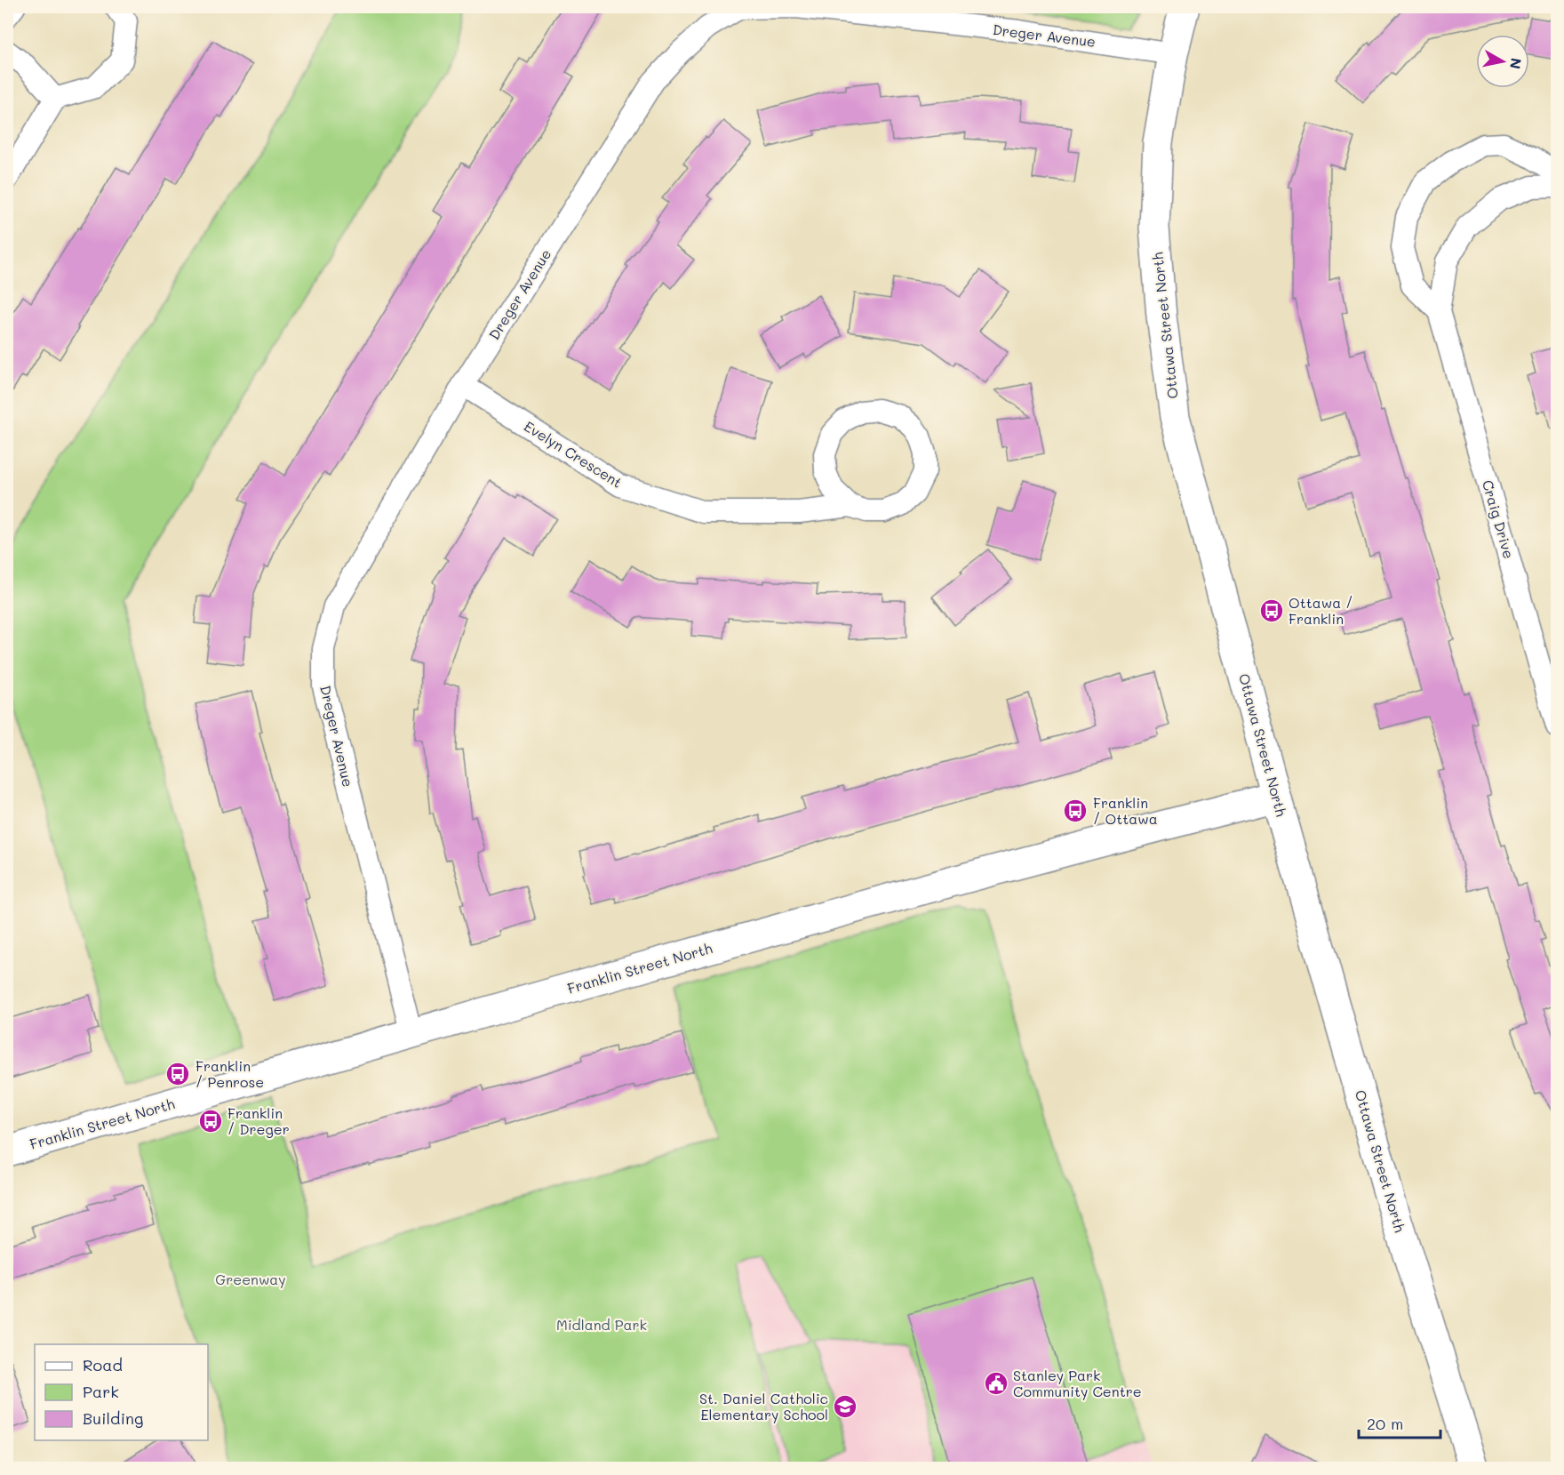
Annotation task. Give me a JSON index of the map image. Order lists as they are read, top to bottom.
{
  "streets": {
    "main road": ["Ottawa Street North", "Franklin Street North"],
    "street": ["Dreger Avenue", "Evelyn Crescent", "Craig Drive"]
  },
  "crossings": [
    ["Dreger Avenue", "Ottawa Street North"],
    ["Dreger Avenue", "Evelyn Crescent"],
    ["Dreger Avenue", "Franklin Street North"],
    ["Ottawa Street North", "Franklin Street North"]
  ],
  "parks": ["Greenway", "Midland Park"],
  "places": {
    "bus stop": [
      "Ottawa / Franklin",
      "Franklin / Ottawa",
      "Franklin / Penrose",
      "Franklin / Dreger"
    ],
    "public building": ["Stanley Park Community Centre"],
    "school or university": ["St. Daniel Catholic Elementary School"]
  },
  "legend": ["Road", "Park", "Building"],
  "scale_bar": "20 m",
  "north": "right"
}
